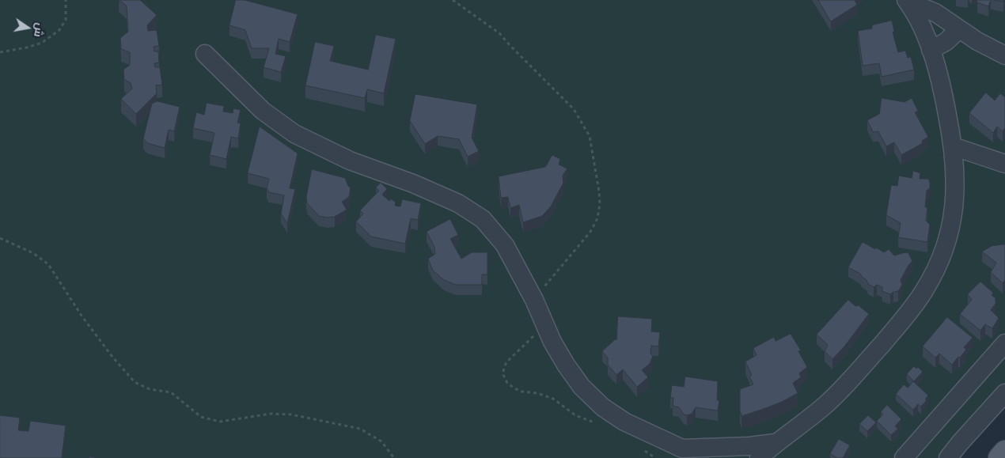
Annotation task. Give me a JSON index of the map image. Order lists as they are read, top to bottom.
{
  "north": "right"
}
